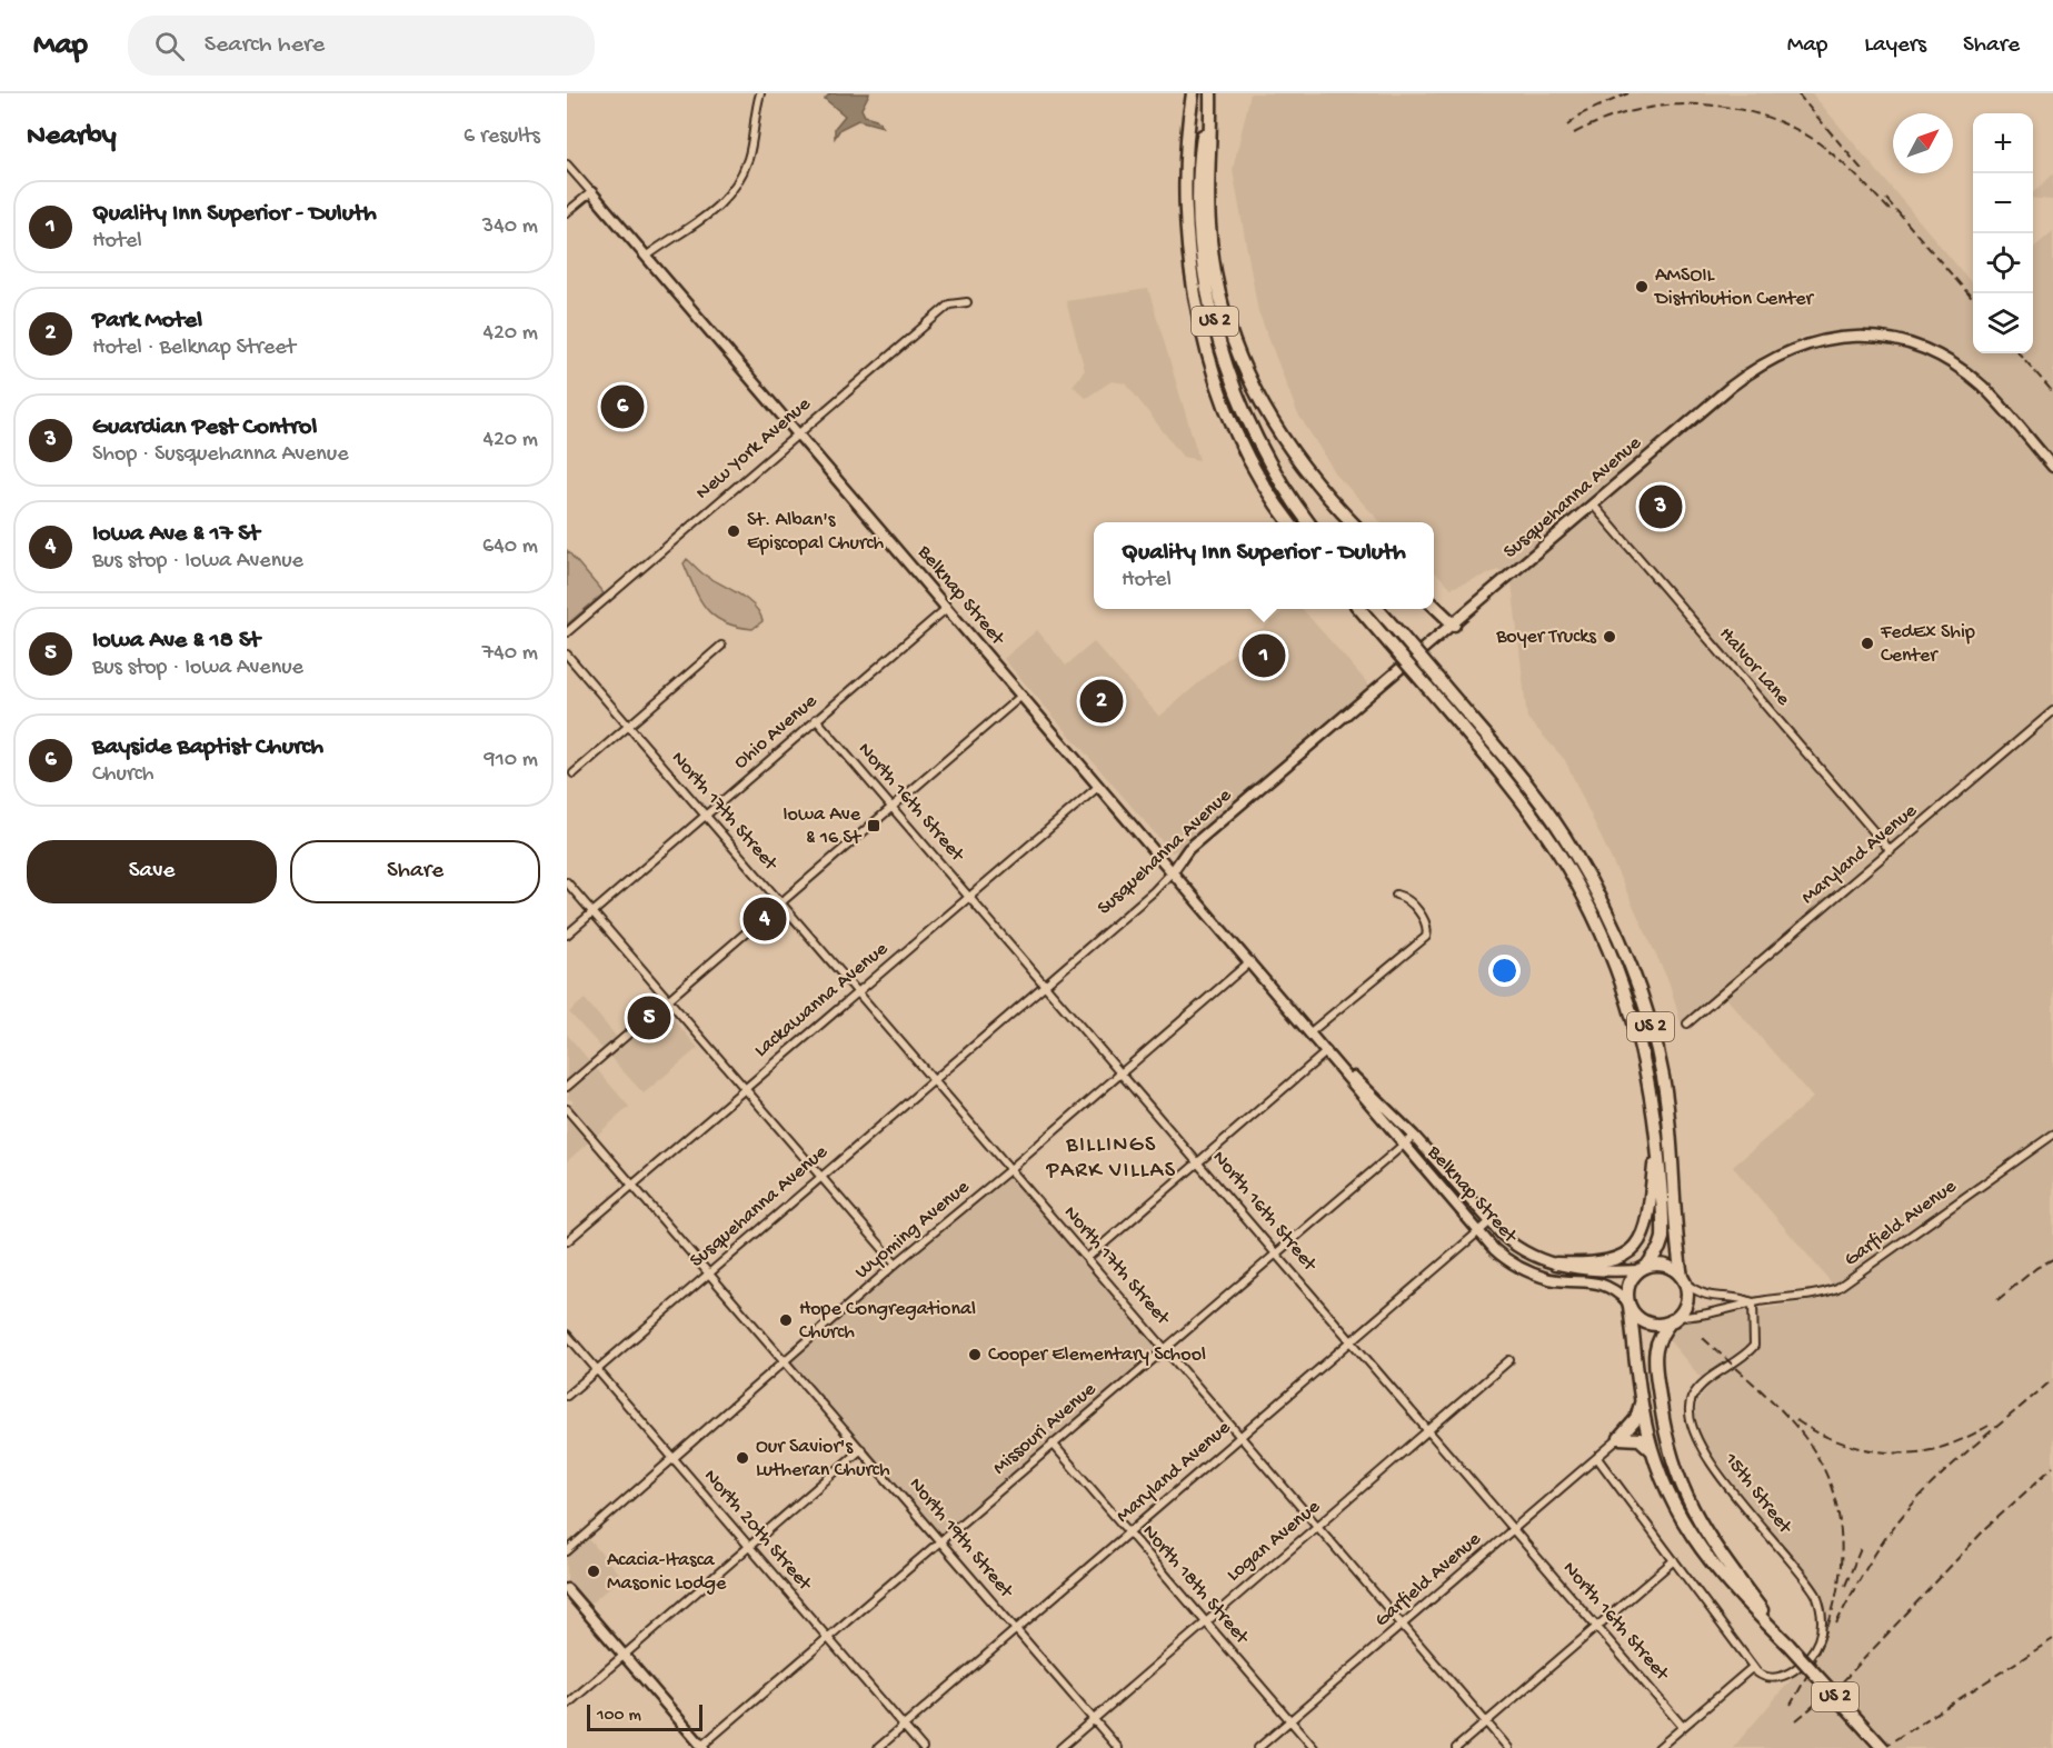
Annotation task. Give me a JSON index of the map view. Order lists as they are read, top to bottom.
{
  "streets": {
    "highway": ["US 2"],
    "street": [
      "New York Avenue",
      "Susquehanna Avenue",
      "Belknap Street",
      "Halvor Lane",
      "Ohio Avenue",
      "North 16th Street",
      "North 17th Street",
      "Maryland Avenue",
      "Lackawanna Avenue",
      "Garfield Avenue",
      "Wyoming Avenue",
      "Missouri Avenue",
      "15th Street",
      "North 20th Street",
      "North 19th Street",
      "Logan Avenue",
      "North 18th Street"
    ]
  },
  "crossings": [
    ["US 2", "Belknap Street"],
    ["US 2", "Garfield Avenue"],
    ["New York Avenue", "Belknap Street"],
    ["Susquehanna Avenue", "Belknap Street"],
    ["Susquehanna Avenue", "Halvor Lane"],
    ["Susquehanna Avenue", "North 16th Street"],
    ["Susquehanna Avenue", "North 17th Street"],
    ["Susquehanna Avenue", "North 20th Street"],
    ["Susquehanna Avenue", "North 19th Street"],
    ["Belknap Street", "Ohio Avenue"],
    ["Belknap Street", "Maryland Avenue"],
    ["Belknap Street", "Lackawanna Avenue"],
    ["Belknap Street", "Garfield Avenue"],
    ["Belknap Street", "Wyoming Avenue"],
    ["Belknap Street", "Missouri Avenue"],
    ["Halvor Lane", "Maryland Avenue"],
    ["Ohio Avenue", "North 16th Street"],
    ["Ohio Avenue", "North 17th Street"],
    ["North 16th Street", "Maryland Avenue"],
    ["North 16th Street", "Lackawanna Avenue"],
    ["North 16th Street", "Garfield Avenue"],
    ["North 16th Street", "Wyoming Avenue"],
    ["North 16th Street", "Missouri Avenue"],
    ["North 16th Street", "Logan Avenue"],
    ["North 17th Street", "Maryland Avenue"],
    ["North 17th Street", "Lackawanna Avenue"],
    ["North 17th Street", "Garfield Avenue"],
    ["North 17th Street", "Wyoming Avenue"],
    ["North 17th Street", "Missouri Avenue"],
    ["North 17th Street", "Logan Avenue"],
    ["Maryland Avenue", "North 20th Street"],
    ["Maryland Avenue", "North 19th Street"],
    ["Maryland Avenue", "North 18th Street"],
    ["Lackawanna Avenue", "North 19th Street"],
    ["Garfield Avenue", "15th Street"],
    ["Garfield Avenue", "North 18th Street"],
    ["Wyoming Avenue", "North 20th Street"],
    ["Wyoming Avenue", "North 19th Street"],
    ["Missouri Avenue", "North 20th Street"],
    ["Missouri Avenue", "North 19th Street"],
    ["Missouri Avenue", "North 18th Street"],
    ["North 19th Street", "Logan Avenue"],
    ["Logan Avenue", "North 18th Street"]
  ],
  "districts": ["BILLINGS PARK VILLAS"],
  "places": {
    "other": [
      "AMSOIL Distribution Center",
      "St. Alban's Episcopal Church",
      "Boyer Trucks",
      "FedEx Ship Center",
      "Hope Congregational Church",
      "Cooper Elementary School",
      "Our Savior's Lutheran Church",
      "Acacia-Itasca Masonic Lodge"
    ],
    "transit": ["Iowa Ave & 16 St"]
  },
  "scale_bar": "100 m",
  "north": "top right",
  "page": {
    "header": "Map",
    "search": "Search here",
    "nav": ["Map", "Layers", "Share"],
    "heading": ["Nearby", "6 results"],
    "map_buttons": ["+", "−"],
    "list": [
      {
        "mark": "1",
        "name": "Quality Inn Superior - Duluth",
        "note": "Hotel",
        "value": "340 m"
      },
      {
        "mark": "2",
        "name": "Park Motel",
        "note": "Hotel · Belknap Street",
        "value": "420 m"
      },
      {
        "mark": "3",
        "name": "Guardian Pest Control",
        "note": "Shop · Susquehanna Avenue",
        "value": "420 m"
      },
      {
        "mark": "4",
        "name": "Iowa Ave & 17 St",
        "note": "Bus stop · Iowa Avenue",
        "value": "640 m"
      },
      {
        "mark": "5",
        "name": "Iowa Ave & 18 St",
        "note": "Bus stop · Iowa Avenue",
        "value": "740 m"
      },
      {
        "mark": "6",
        "name": "Bayside Baptist Church",
        "note": "Church",
        "value": "910 m"
      }
    ],
    "pins": [
      "6",
      "3",
      "1",
      "2",
      "4",
      "5"
    ],
    "popup": ["Quality Inn Superior - Duluth", "Hotel"],
    "buttons": ["Save", "Share"],
    "scale": "100 m"
  }
}
